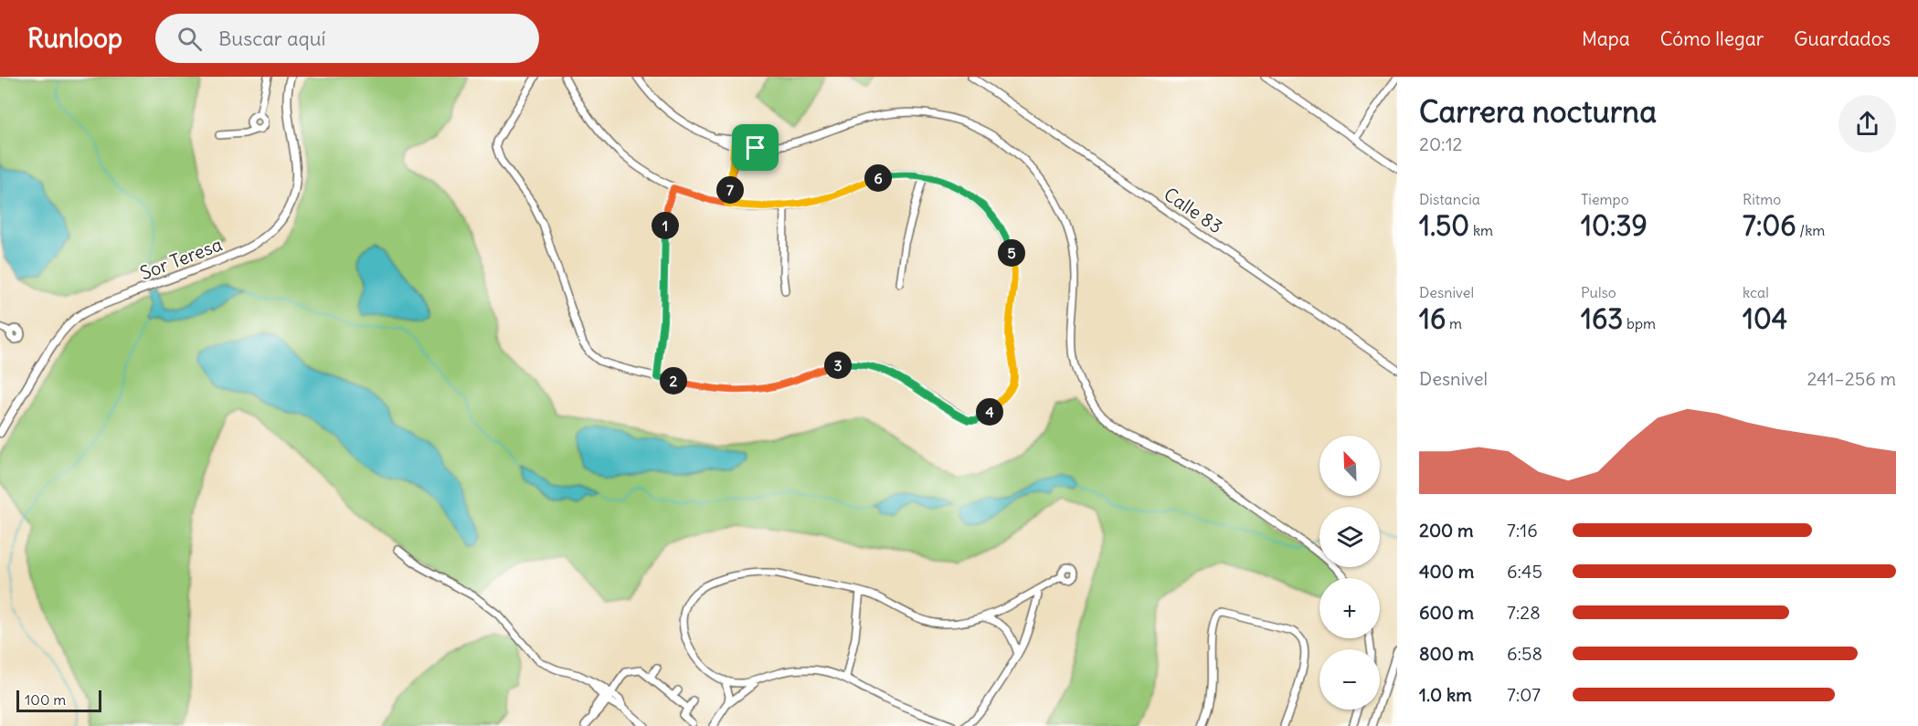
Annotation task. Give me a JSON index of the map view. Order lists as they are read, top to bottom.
{
  "streets": {
    "street": ["Calle 83", "Sor Teresa"]
  },
  "scale_bar": "100 m",
  "north": "top left",
  "page": {
    "header": "Runloop",
    "search": "Buscar aquí",
    "nav": ["Mapa", "Cómo llegar", "Guardados"],
    "heading": ["Carrera nocturna", "20:12"],
    "pins": [
      "6",
      "7",
      "1",
      "5",
      "3",
      "2",
      "4"
    ],
    "stats": [
      ["Distancia", "1.50 km"],
      ["Tiempo", "10:39"],
      ["Ritmo", "7:06 /km"],
      ["Desnivel", "16 m"],
      ["Pulso", "163 bpm"],
      ["kcal", "104"]
    ],
    "chart": ["Desnivel", "241–256 m"],
    "map_buttons": ["+", "−"],
    "list": [
      {
        "name": "200 m",
        "note": "7:16"
      },
      {
        "name": "400 m",
        "note": "6:45"
      },
      {
        "name": "600 m",
        "note": "7:28"
      },
      {
        "name": "800 m",
        "note": "6:58"
      },
      {
        "name": "1.0 km",
        "note": "7:07"
      }
    ],
    "scale": "100 m"
  }
}
